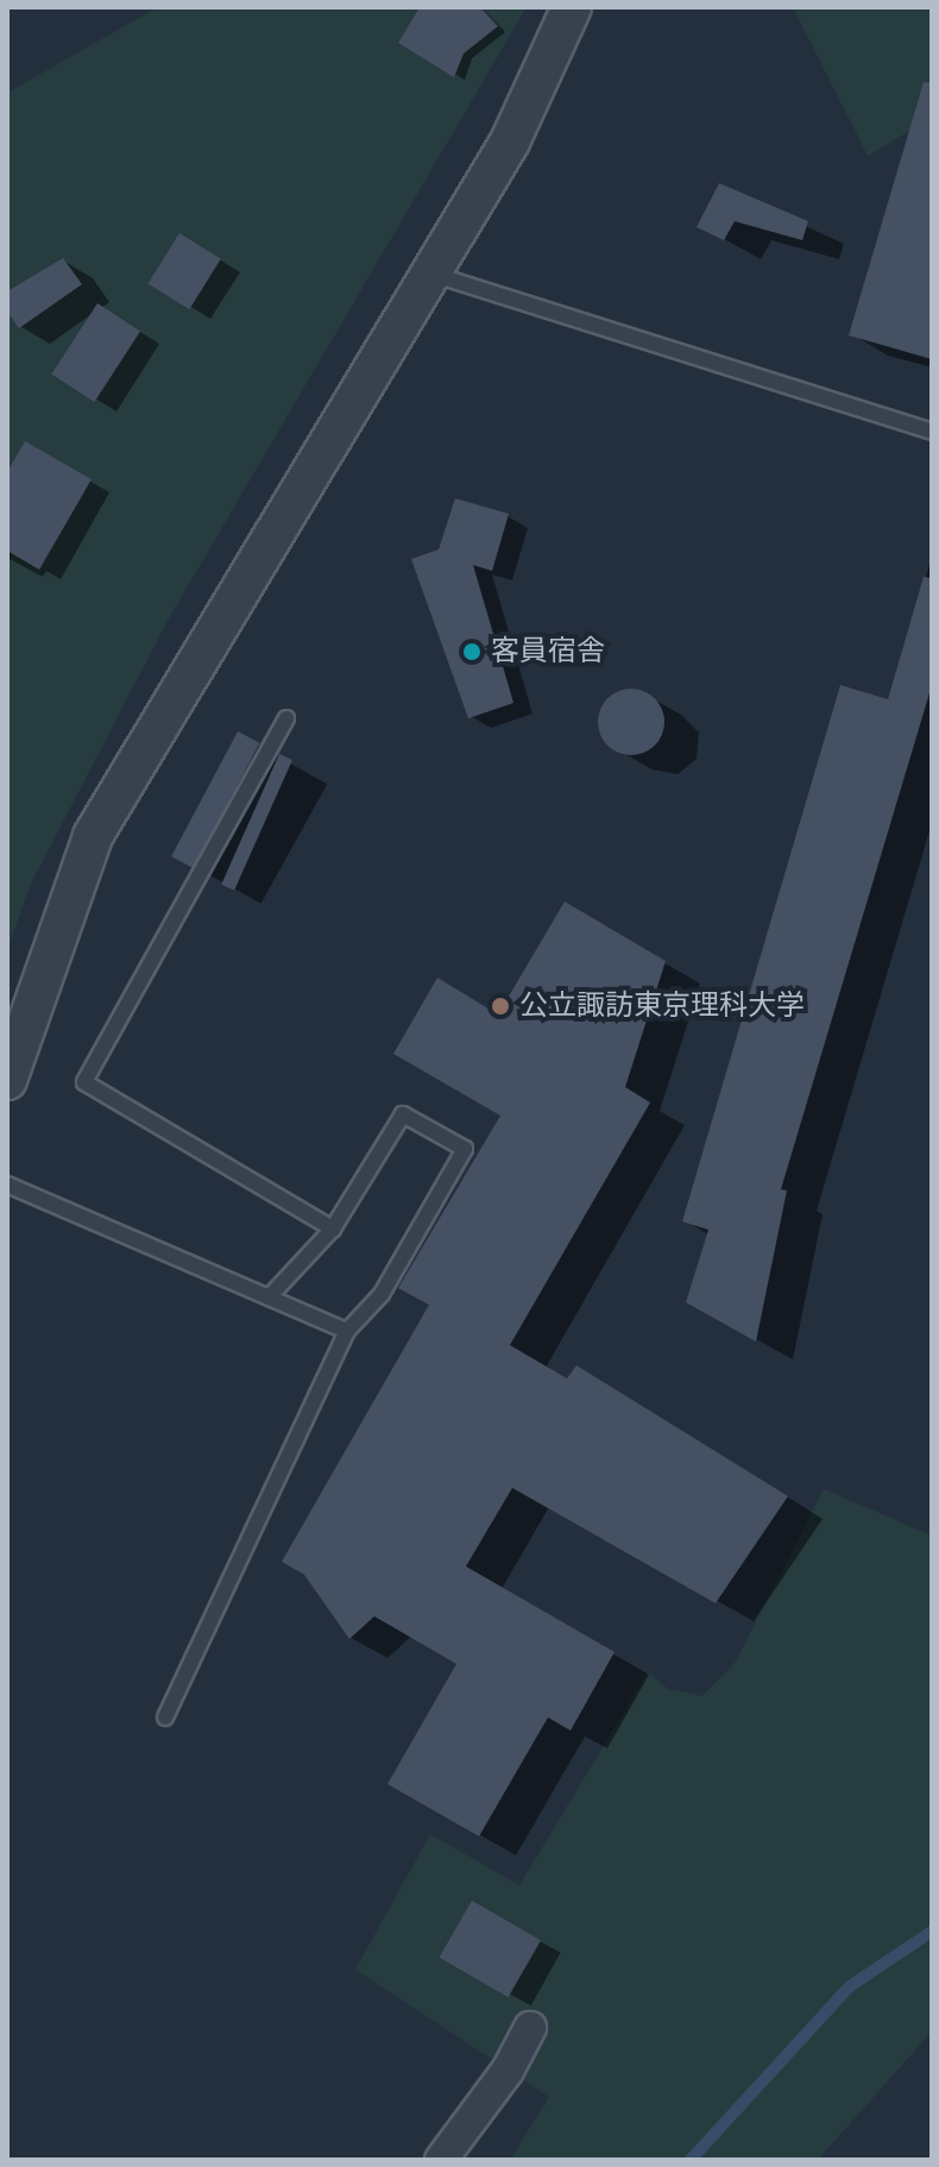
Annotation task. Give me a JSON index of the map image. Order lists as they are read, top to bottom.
{
  "places": ["客員宿舎", "公立諏訪東京理科大学"]
}
